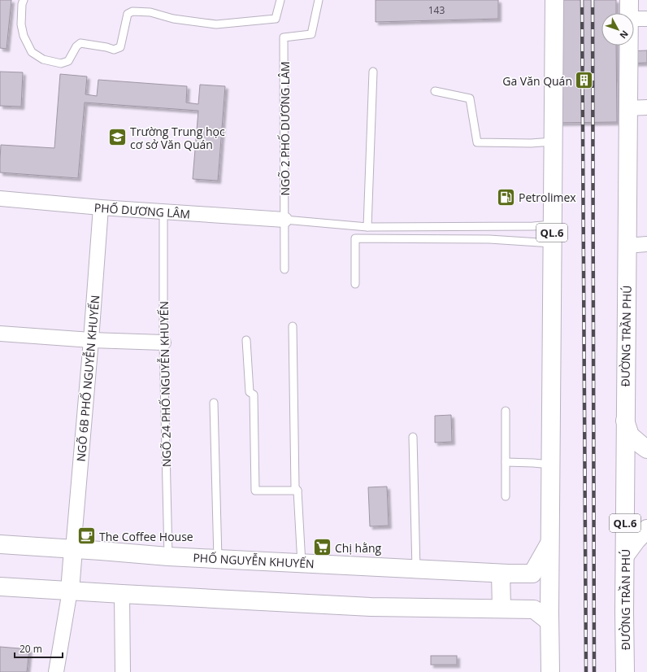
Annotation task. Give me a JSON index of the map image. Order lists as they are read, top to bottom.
{
  "streets": {
    "main road": ["QL.6", "ĐƯỜNG TRẦN PHÚ", "PHỐ NGUYỄN KHUYẾN"],
    "street": ["PHỐ DƯƠNG LÂM", "NGÕ 6B PHỐ NGUYỄN KHUYẾN"],
    "lane": ["NGÕ 2 PHỐ DƯƠNG LÂM", "NGÕ 24 PHỐ NGUYỄN KHUYẾN"]
  },
  "crossings": [
    ["NGÕ 2 PHỐ DƯƠNG LÂM", "PHỐ DƯƠNG LÂM"],
    ["PHỐ DƯƠNG LÂM", "NGÕ 6B PHỐ NGUYỄN KHUYẾN"],
    ["PHỐ DƯƠNG LÂM", "NGÕ 24 PHỐ NGUYỄN KHUYẾN"],
    ["QL.6", "PHỐ NGUYỄN KHUYẾN"],
    ["NGÕ 6B PHỐ NGUYỄN KHUYẾN", "PHỐ NGUYỄN KHUYẾN"],
    ["NGÕ 24 PHỐ NGUYỄN KHUYẾN", "PHỐ NGUYỄN KHUYẾN"]
  ],
  "places": {
    "building": ["Ga Văn Quán"],
    "school or university": ["Trường Trung học cơ sở Văn Quán"],
    "fuel station": ["Petrolimex"],
    "cafe": ["The Coffee House"],
    "supermarket": ["Chị hằng"]
  },
  "house_numbers": ["143"],
  "scale_bar": "20 m",
  "north": "bottom right"
}
